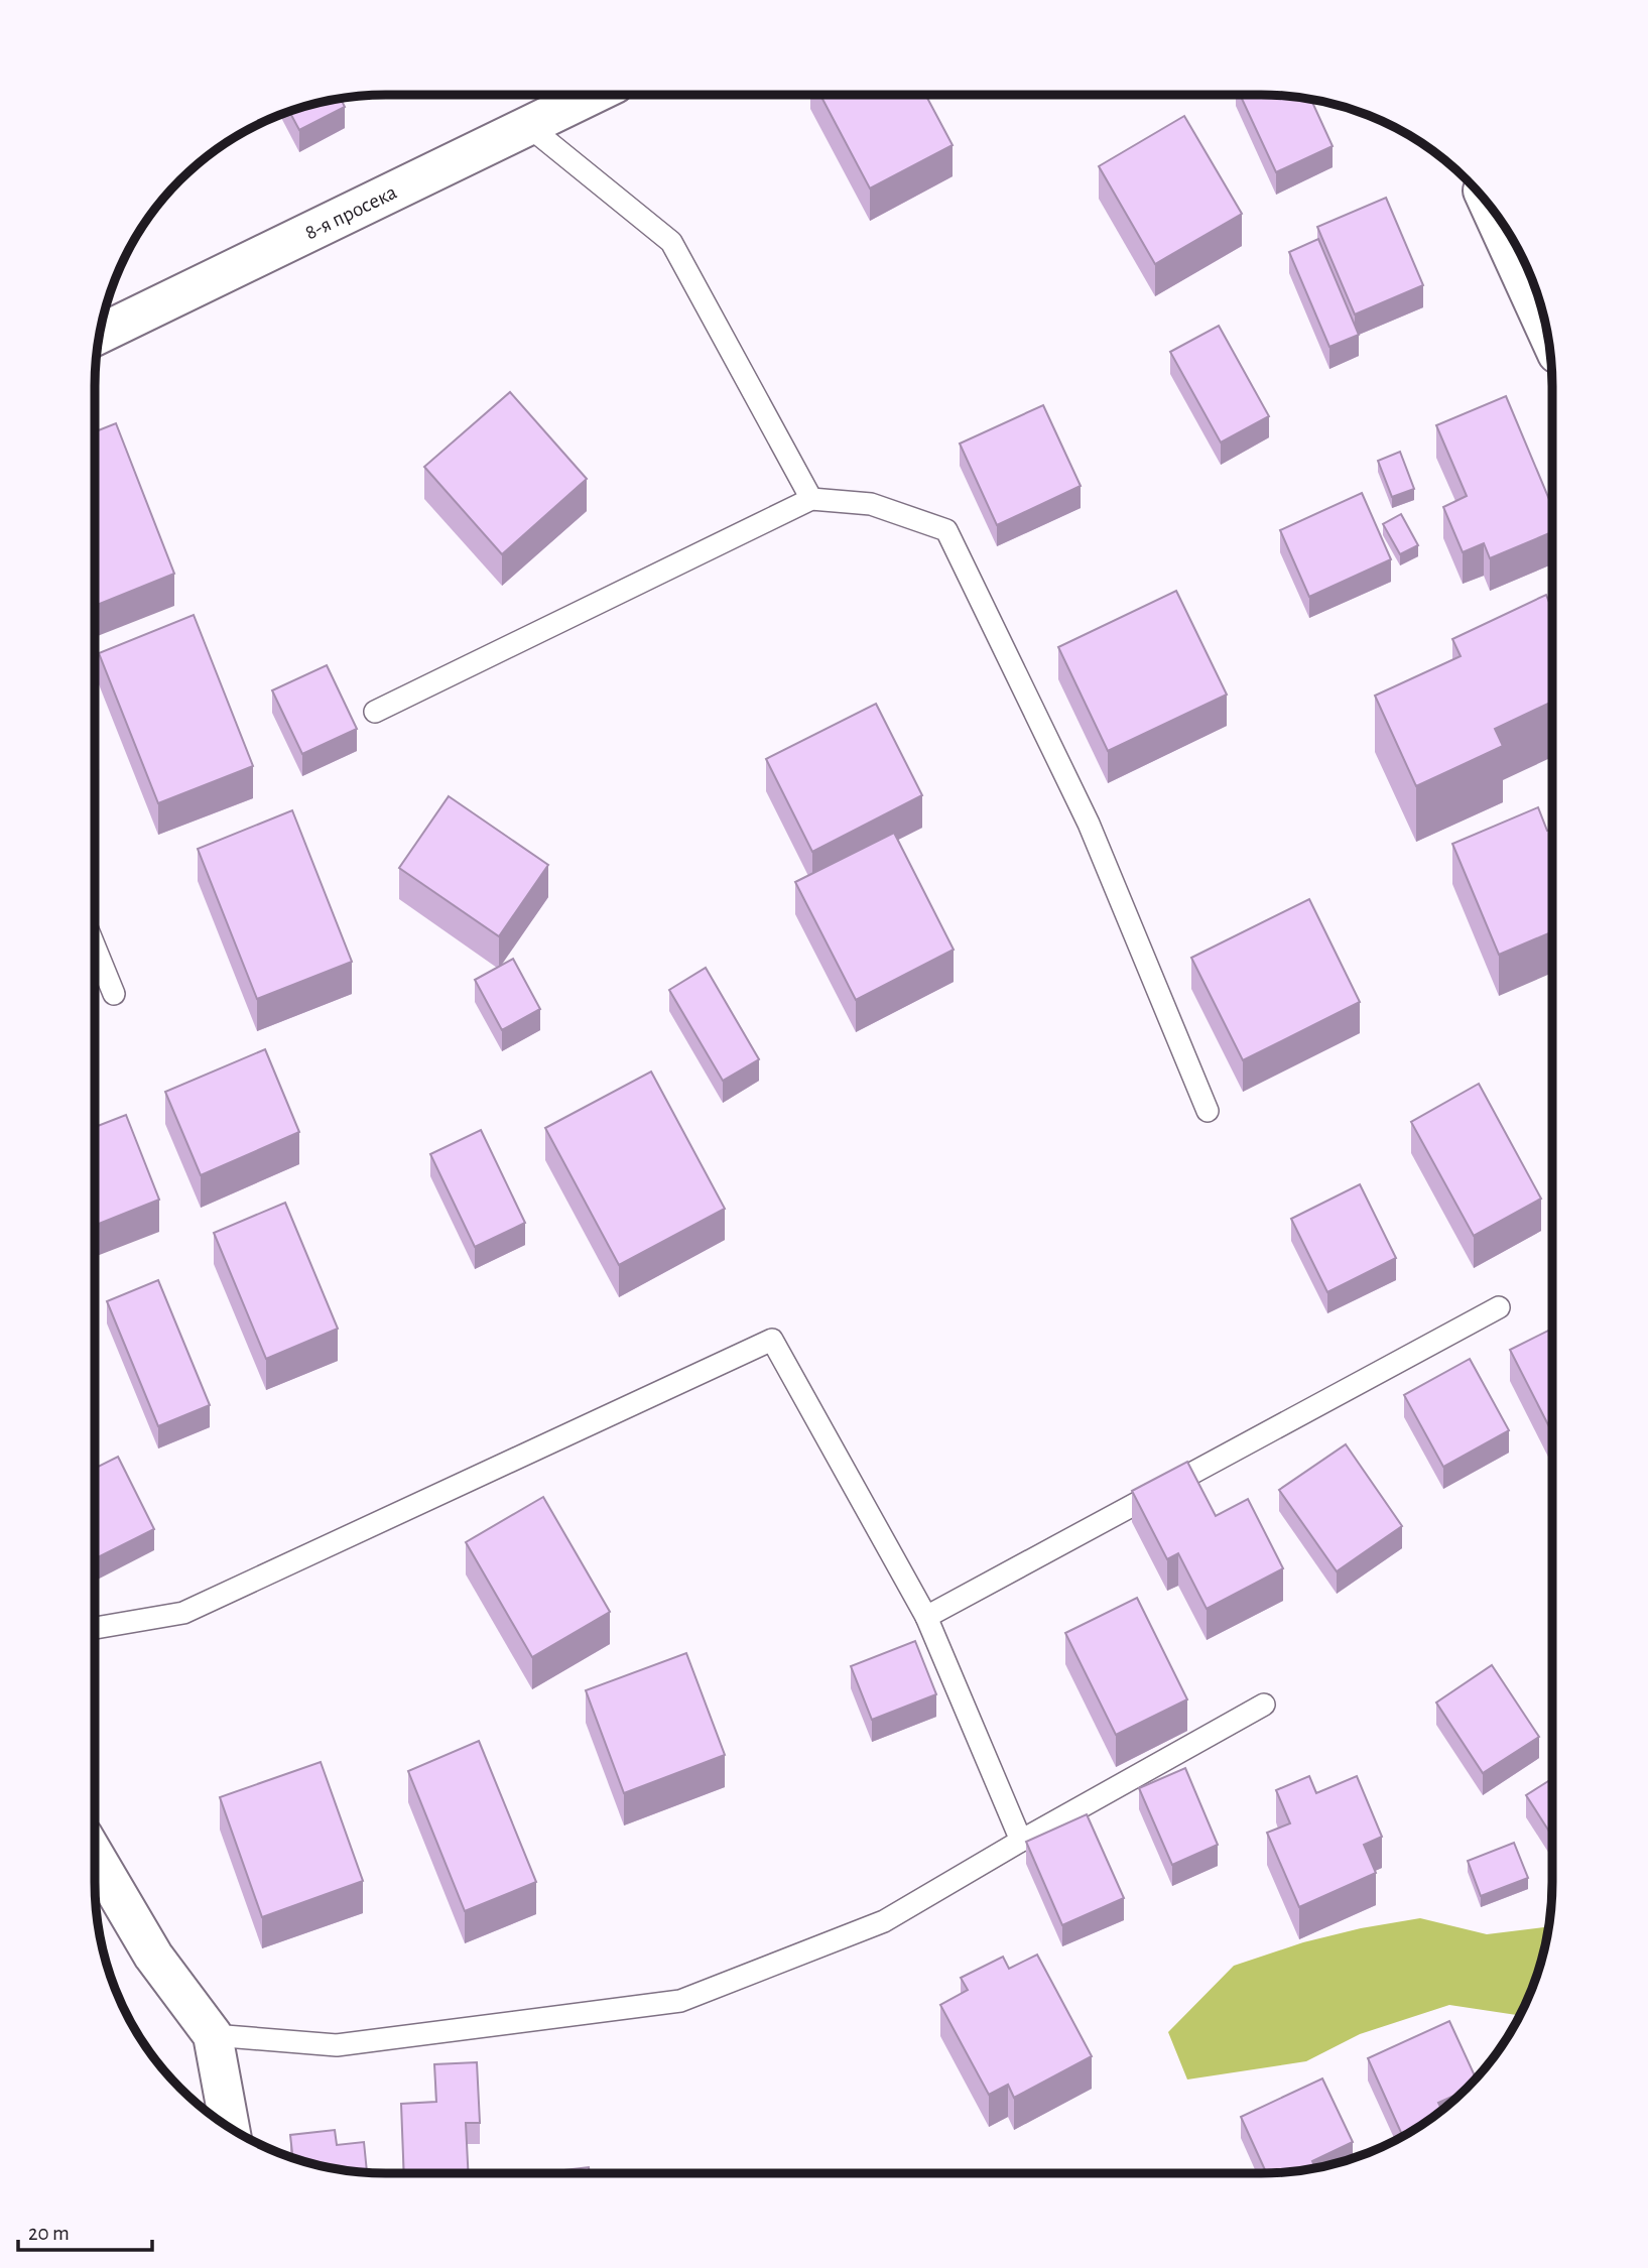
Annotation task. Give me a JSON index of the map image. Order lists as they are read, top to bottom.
{
  "streets": {
    "street": ["8-я просека"]
  },
  "scale_bar": "20 m"
}
